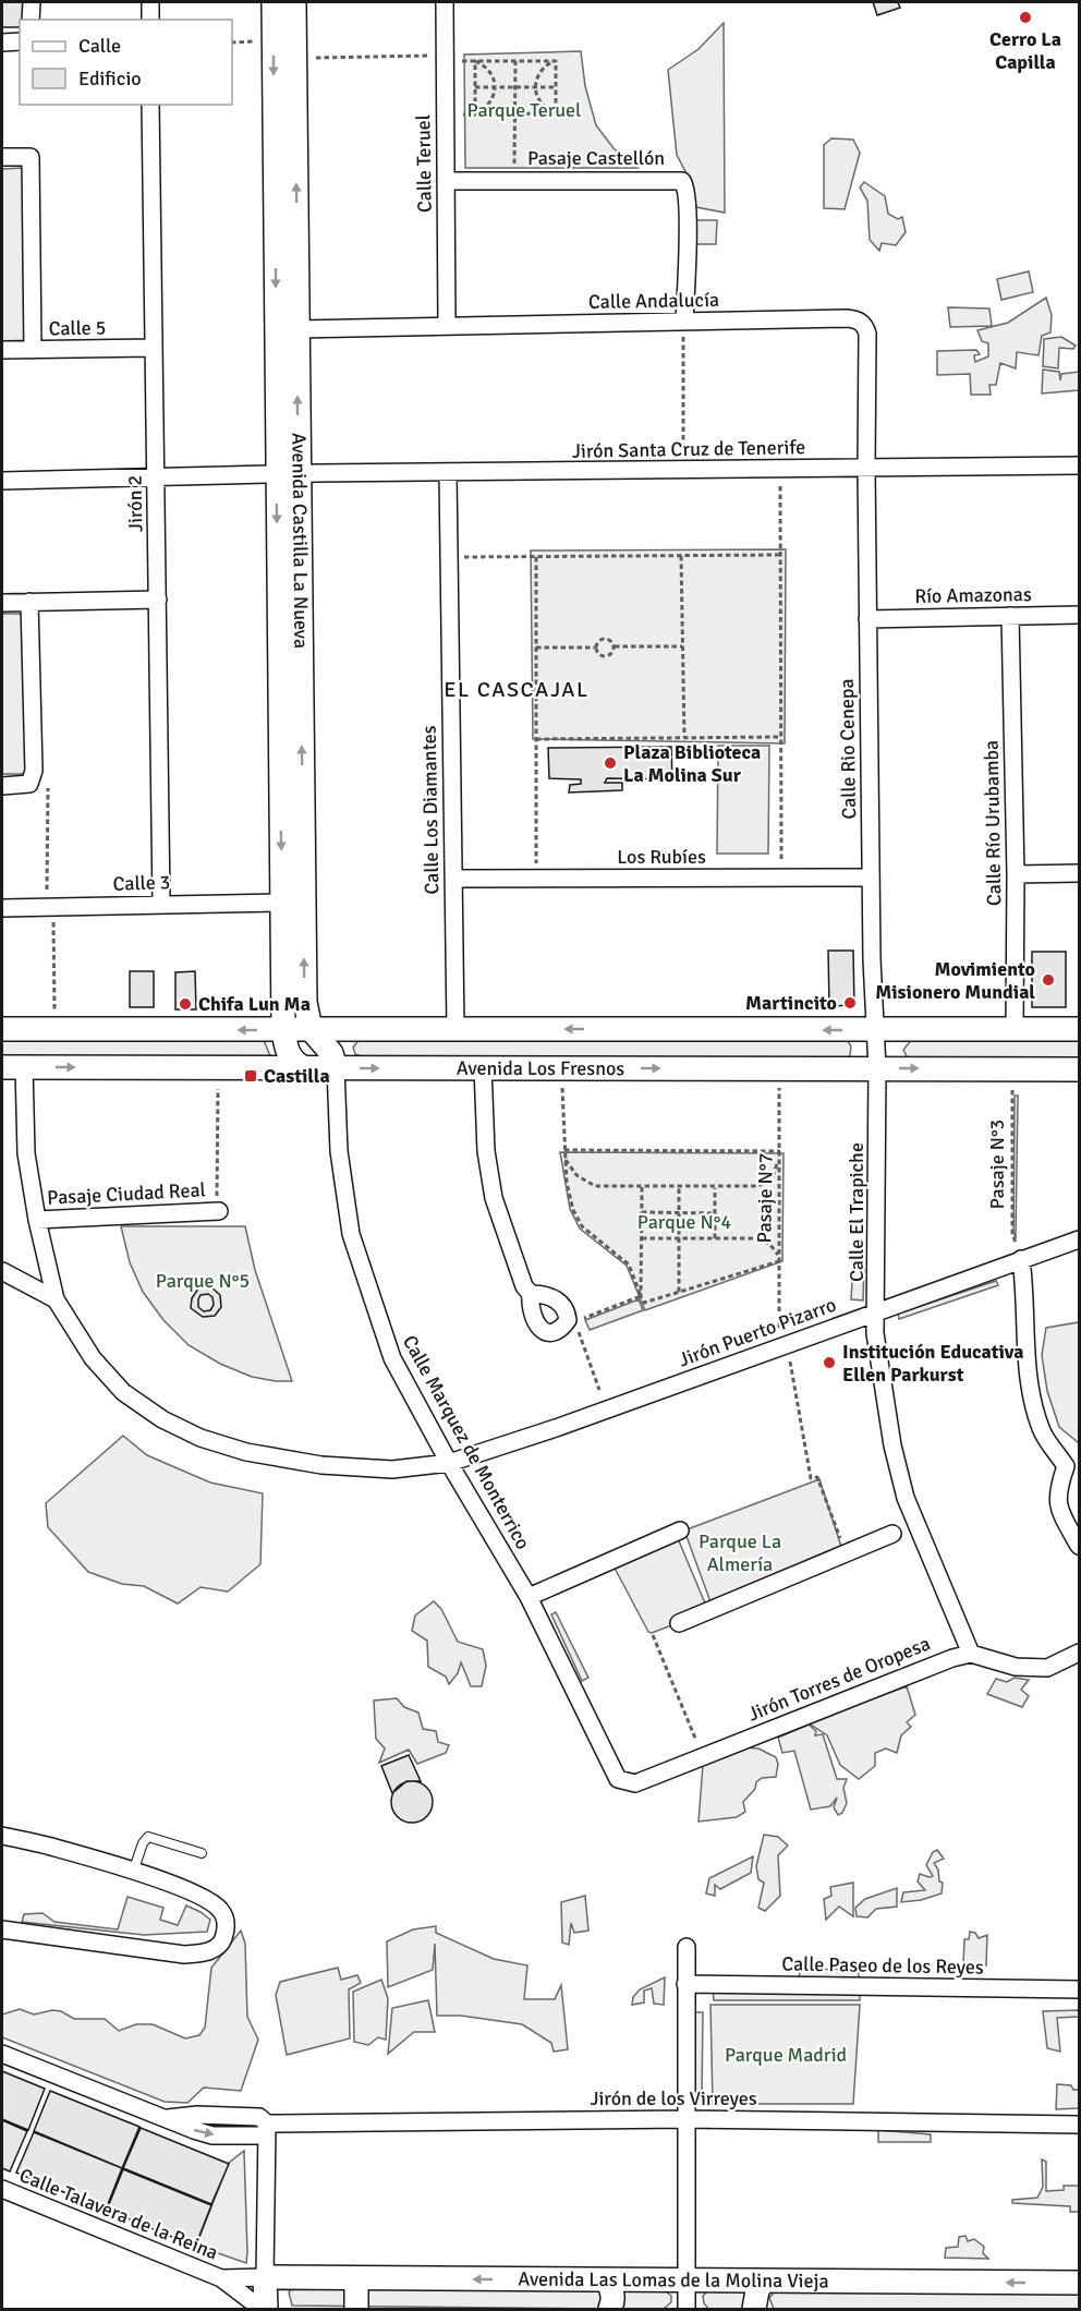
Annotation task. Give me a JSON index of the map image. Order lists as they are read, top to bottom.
{
  "streets": {
    "street": [
      "Pasaje Castellón",
      "Calle Teruel",
      "Calle Andalucía",
      "Calle 5",
      "Jirón Santa Cruz de Tenerife",
      "Jirón 2",
      "Avenida Castilla La Nueva",
      "Río Amazonas",
      "Calle Rio Cenepa",
      "Calle Los Diamantes",
      "Calle Río Urubamba",
      "Los Rubíes",
      "Calle 3",
      "Avenida Los Fresnos",
      "Pasaje Ciudad Real",
      "Calle El Trapiche",
      "Jirón Puerto Pizarro",
      "Calle Marquez de Monterrico",
      "Jirón Torres de Oropesa",
      "Calle Paseo de los Reyes",
      "Jirón de los Virreyes",
      "Calle Talavera de la Reina",
      "Avenida Las Lomas de la Molina Vieja"
    ],
    "path": ["Pasaje N°3", "Pasaje N°7"]
  },
  "crossings": [
    ["Pasaje Castellón", "Calle Teruel"],
    ["Pasaje Castellón", "Calle Andalucía"],
    ["Calle Teruel", "Calle Andalucía"],
    ["Calle Andalucía", "Jirón Santa Cruz de Tenerife"],
    ["Calle Andalucía", "Avenida Castilla La Nueva"],
    ["Calle Andalucía", "Calle Rio Cenepa"],
    ["Calle 5", "Jirón 2"],
    ["Jirón Santa Cruz de Tenerife", "Jirón 2"],
    ["Jirón Santa Cruz de Tenerife", "Avenida Castilla La Nueva"],
    ["Jirón Santa Cruz de Tenerife", "Calle Rio Cenepa"],
    ["Jirón Santa Cruz de Tenerife", "Calle Los Diamantes"],
    ["Jirón 2", "Calle 3"],
    ["Avenida Castilla La Nueva", "Calle 3"],
    ["Avenida Castilla La Nueva", "Avenida Los Fresnos"],
    ["Río Amazonas", "Calle Rio Cenepa"],
    ["Río Amazonas", "Calle Río Urubamba"],
    ["Calle Rio Cenepa", "Los Rubíes"],
    ["Calle Rio Cenepa", "Avenida Los Fresnos"],
    ["Calle Rio Cenepa", "Calle El Trapiche"],
    ["Calle Los Diamantes", "Los Rubíes"],
    ["Calle Los Diamantes", "Avenida Los Fresnos"],
    ["Calle Río Urubamba", "Avenida Los Fresnos"],
    ["Avenida Los Fresnos", "Pasaje N°3"],
    ["Avenida Los Fresnos", "Pasaje N°7"],
    ["Avenida Los Fresnos", "Calle El Trapiche"],
    ["Avenida Los Fresnos", "Calle Marquez de Monterrico"],
    ["Pasaje N°3", "Jirón Puerto Pizarro"],
    ["Calle El Trapiche", "Jirón Puerto Pizarro"],
    ["Calle El Trapiche", "Jirón Torres de Oropesa"],
    ["Jirón Puerto Pizarro", "Calle Marquez de Monterrico"],
    ["Calle Marquez de Monterrico", "Jirón Torres de Oropesa"]
  ],
  "one_way": ["Avenida Las Lomas de la Molina Vieja"],
  "districts": ["EL CASCAJAL"],
  "parks": [
    "Parque Teruel",
    "Parque N°4",
    "Parque N°5",
    "Parque La Almería",
    "Parque Madrid"
  ],
  "places": {
    "other": [
      "Cerro La Capilla",
      "Plaza Biblioteca La Molina Sur",
      "Movimiento Misionero Mundial",
      "Martincito",
      "Chifa Lun Ma",
      "Institución Educativa Ellen Parkurst"
    ],
    "transit": ["Castilla"]
  },
  "legend": ["Calle", "Edificio"]
}
